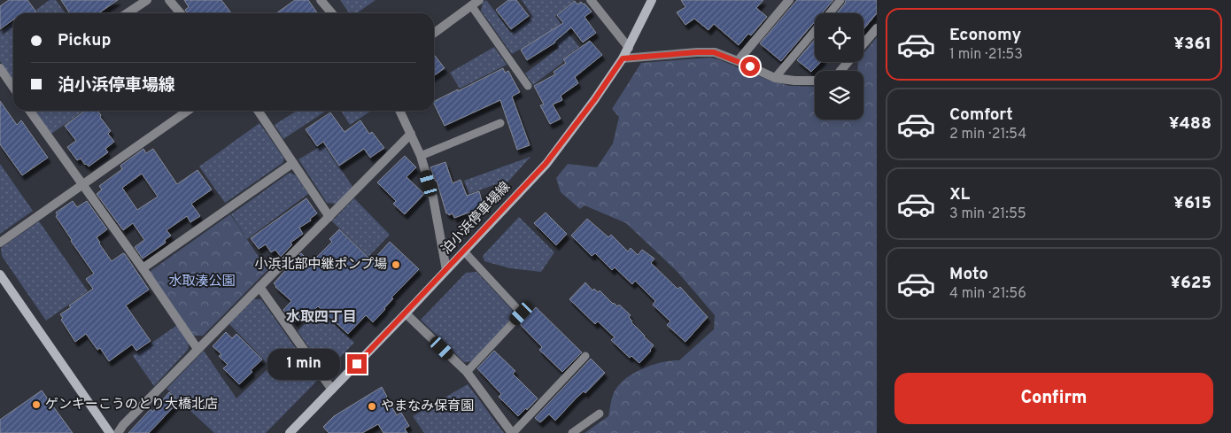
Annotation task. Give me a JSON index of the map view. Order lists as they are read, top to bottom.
{
  "streets": {
    "main road": ["泊小浜停車場線"]
  },
  "districts": ["水取四丁目"],
  "parks": ["水取湊公園"],
  "places": ["小浜北部中継ポンプ場", "ゲンキーこうのとり大橋北店", "やまなみ保育園"],
  "page": {
    "list": [
      {
        "name": "Economy",
        "note": "1 min · 21:53",
        "value": "¥361"
      },
      {
        "name": "Comfort",
        "note": "2 min · 21:54",
        "value": "¥488"
      },
      {
        "name": "XL",
        "note": "3 min · 21:55",
        "value": "¥615"
      },
      {
        "name": "Moto",
        "note": "4 min · 21:56",
        "value": "¥625"
      }
    ],
    "banner": ["Pickup", "泊小浜停車場線"],
    "bubble": "1 min",
    "buttons": "Confirm"
  }
}
